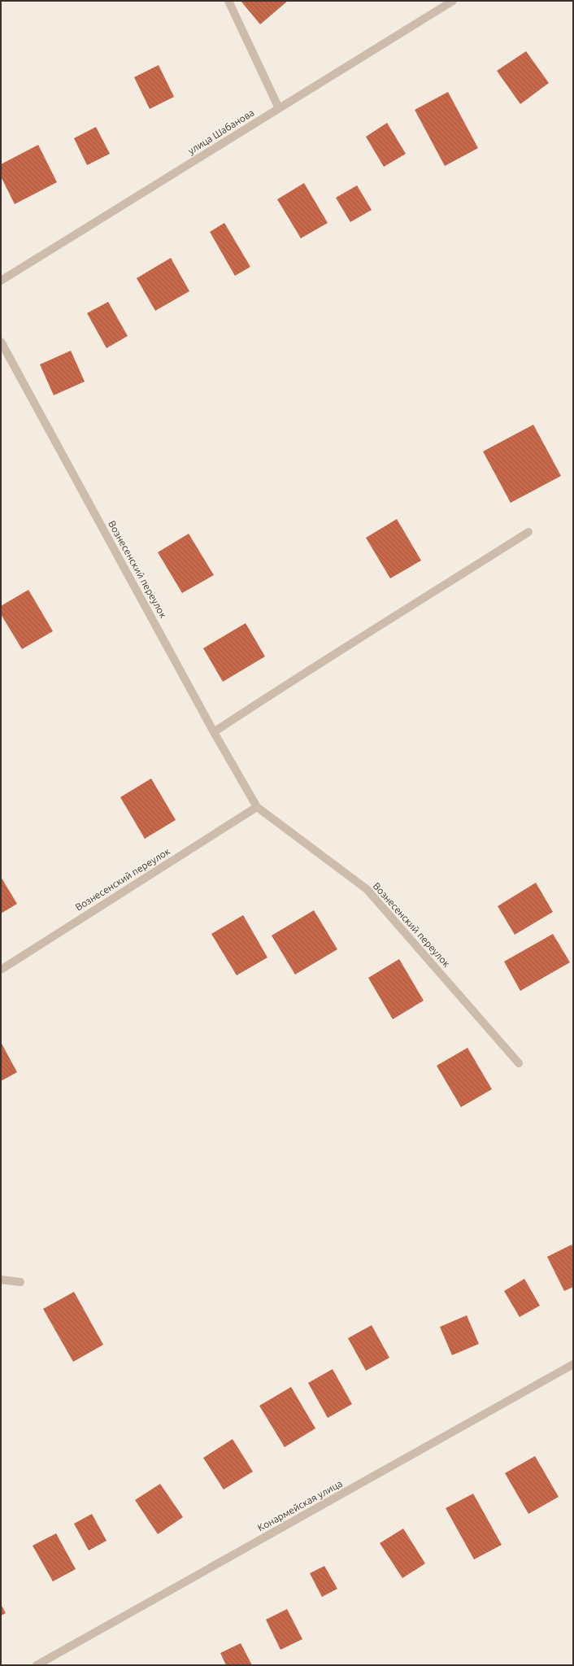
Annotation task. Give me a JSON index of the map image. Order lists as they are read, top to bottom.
{
  "streets": {
    "street": ["улица Шабанова", "Вознесенский переулок", "Конармейская улица"]
  }
}
